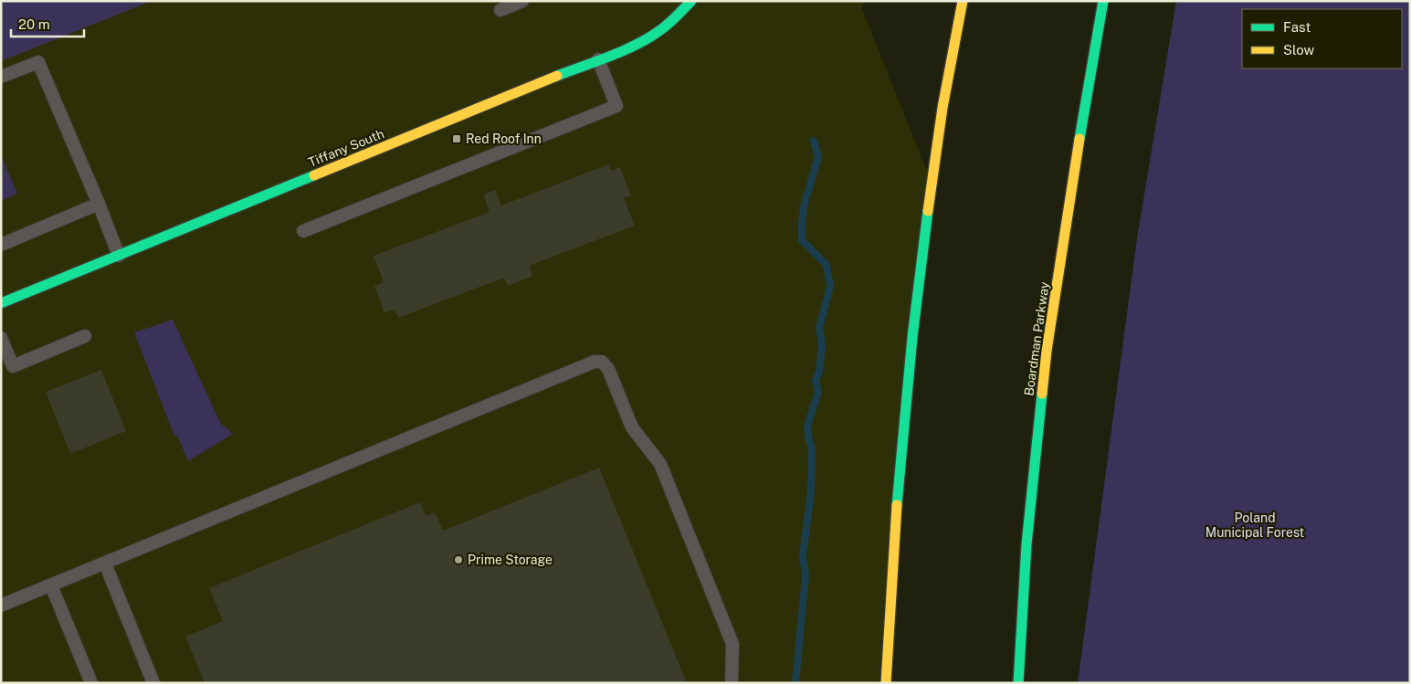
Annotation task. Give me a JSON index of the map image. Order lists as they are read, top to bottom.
{
  "streets": {
    "main road": ["Tiffany South", "Boardman Parkway"]
  },
  "parks": ["Poland Municipal Forest"],
  "places": {
    "transit": ["Red Roof Inn"],
    "other": ["Prime Storage"]
  },
  "legend": ["Fast", "Slow"],
  "scale_bar": "20 m"
}
